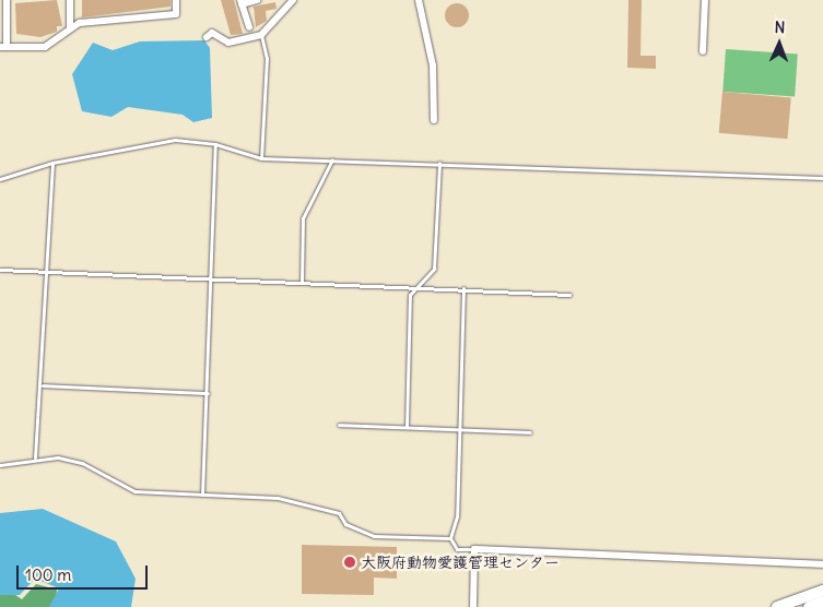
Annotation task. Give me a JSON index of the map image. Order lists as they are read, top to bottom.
{
  "places": ["大阪府動物愛護管理センター"],
  "scale_bar": "100 m",
  "north": "top"
}
